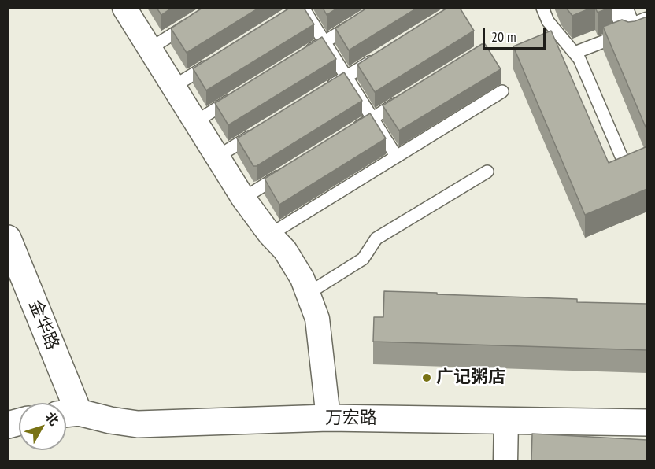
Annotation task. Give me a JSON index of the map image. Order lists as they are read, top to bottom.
{
  "streets": {
    "street": ["金华路", "万宏路"]
  },
  "crossings": [
    ["金华路", "万宏路"]
  ],
  "places": ["广记粥店"],
  "scale_bar": "20 m",
  "north": "top right"
}
